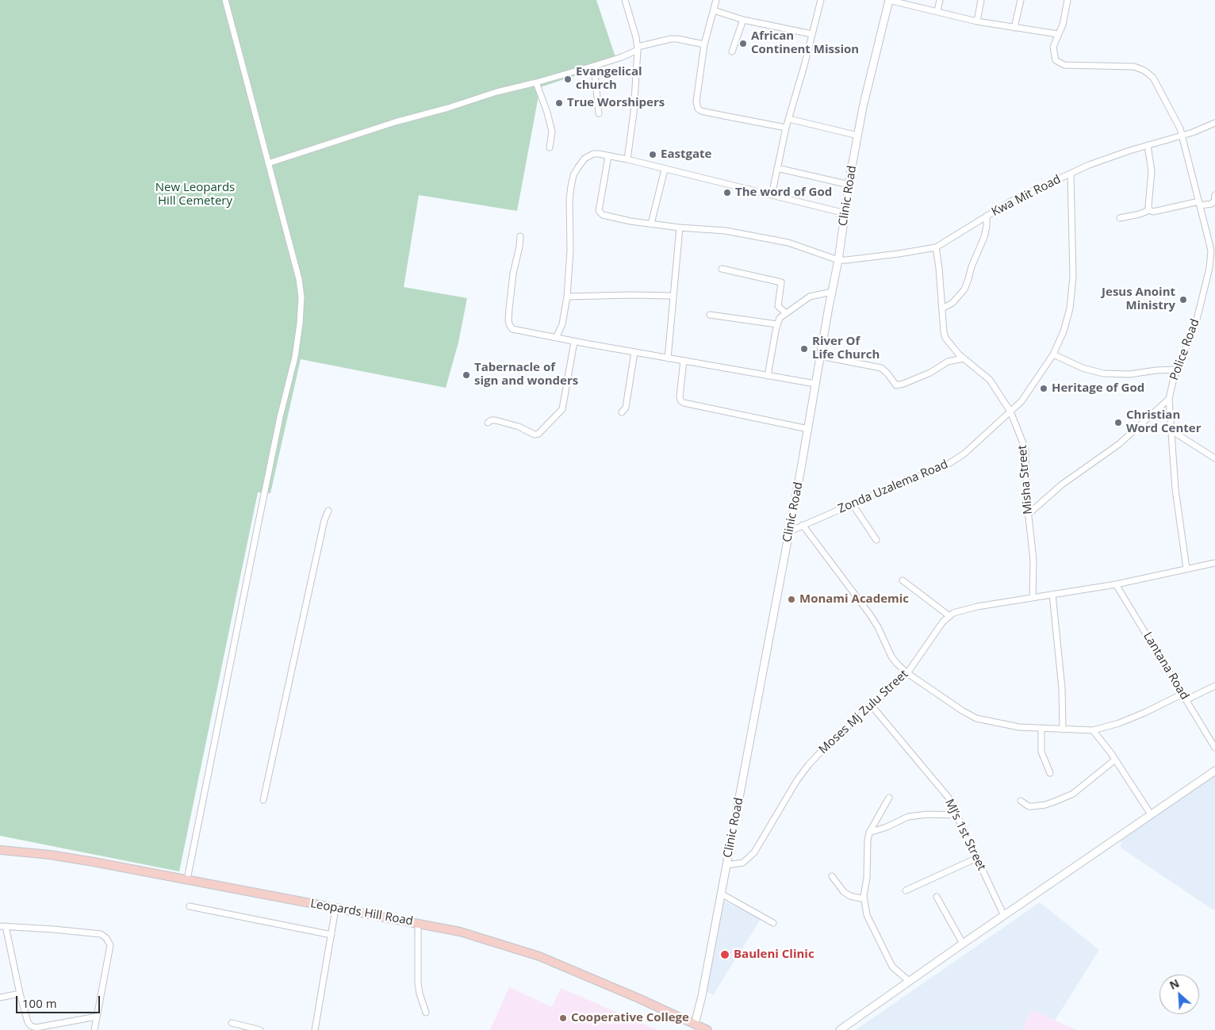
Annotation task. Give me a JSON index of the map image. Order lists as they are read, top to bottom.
{
  "streets": {
    "main road": ["Leopards Hill Road"],
    "street": [
      "Clinic Road",
      "Kwa Mit Road",
      "Police Road",
      "Misha Street",
      "Zonda Uzalema Road",
      "Lantana Road",
      "Moses Mj Zulu Street",
      "MJ’s 1st Street"
    ]
  },
  "crossings": [
    ["Clinic Road", "Kwa Mit Road"],
    ["Clinic Road", "Zonda Uzalema Road"],
    ["Clinic Road", "Moses Mj Zulu Street"],
    ["Clinic Road", "Leopards Hill Road"],
    ["Kwa Mit Road", "Police Road"],
    ["Kwa Mit Road", "Misha Street"],
    ["Kwa Mit Road", "Zonda Uzalema Road"],
    ["Misha Street", "Zonda Uzalema Road"],
    ["Moses Mj Zulu Street", "MJ’s 1st Street"]
  ],
  "parks": ["New Leopards Hill Cemetery"],
  "places": [
    "African Continent Mission",
    "Evangelical church",
    "True Worshipers",
    "Eastgate",
    "The word of God",
    "Jesus Anoint Ministry",
    "River Of Life Church",
    "Tabernacle of sign and wonders",
    "Heritage of God",
    "Christian Word Center",
    "Monami Academic",
    "Bauleni Clinic",
    "Cooperative College"
  ],
  "scale_bar": "100 m",
  "north": "top left"
}
